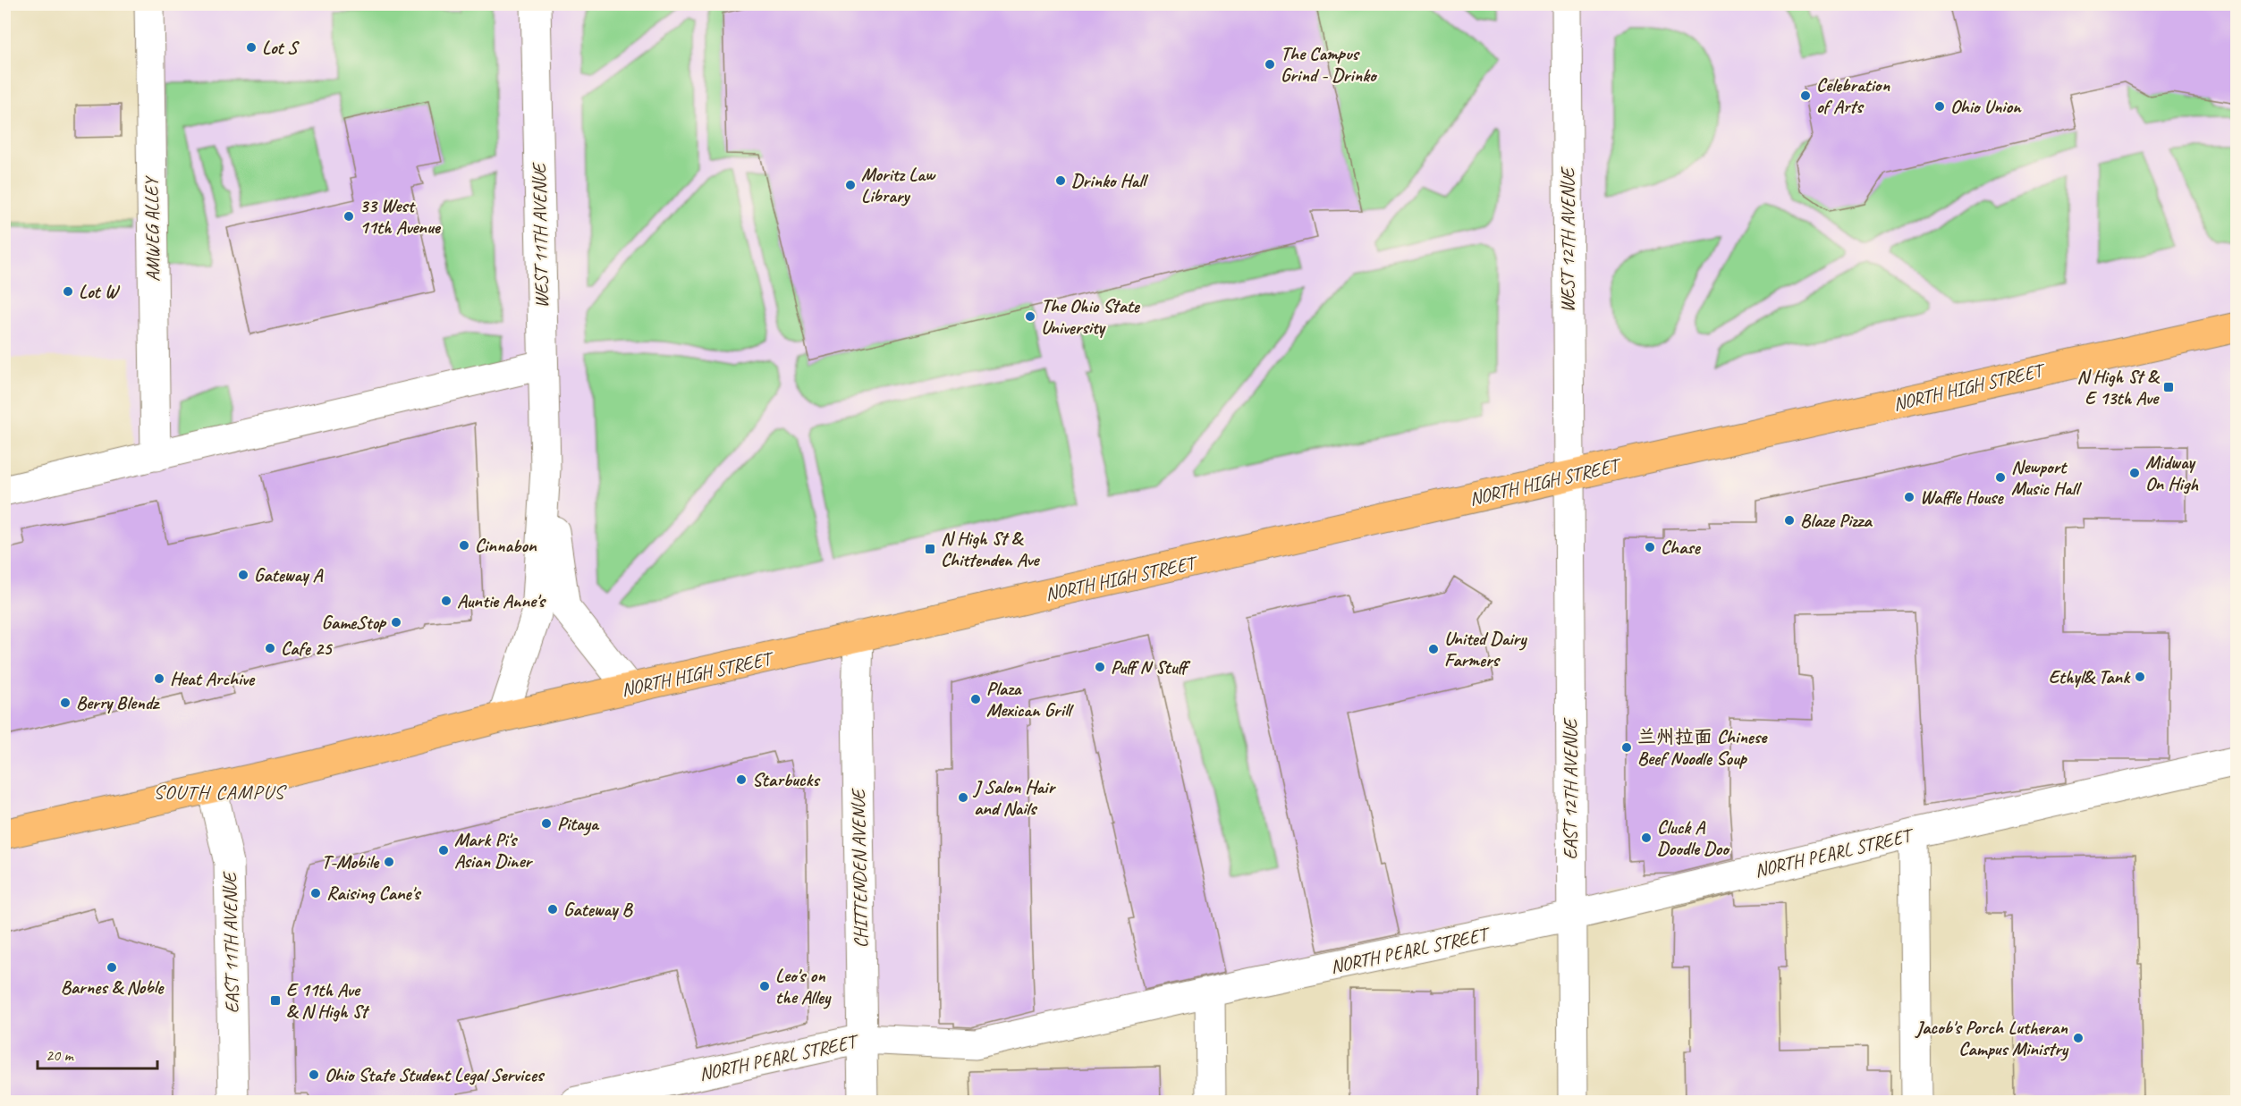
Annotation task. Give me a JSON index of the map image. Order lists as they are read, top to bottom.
{
  "streets": {
    "main road": ["NORTH HIGH STREET"],
    "street": [
      "AMWEG ALLEY",
      "WEST 11TH AVENUE",
      "WEST 12TH AVENUE",
      "EAST 12TH AVENUE",
      "NORTH PEARL STREET",
      "CHITTENDEN AVENUE",
      "EAST 11TH AVENUE"
    ]
  },
  "crossings": [
    ["WEST 11TH AVENUE", "NORTH HIGH STREET"],
    ["WEST 12TH AVENUE", "NORTH HIGH STREET"],
    ["WEST 12TH AVENUE", "EAST 12TH AVENUE"],
    ["NORTH HIGH STREET", "EAST 12TH AVENUE"],
    ["NORTH HIGH STREET", "CHITTENDEN AVENUE"],
    ["NORTH HIGH STREET", "EAST 11TH AVENUE"],
    ["EAST 12TH AVENUE", "NORTH PEARL STREET"],
    ["NORTH PEARL STREET", "CHITTENDEN AVENUE"]
  ],
  "districts": ["SOUTH CAMPUS"],
  "places": {
    "other": [
      "Lot S",
      "The Campus Grind - Drinko",
      "Celebration of Arts",
      "Ohio Union",
      "Drinko Hall",
      "Moritz Law Library",
      "33 West 11th Avenue",
      "Lot W",
      "The Ohio State University",
      "Midway On High",
      "Newport Music Hall",
      "Waffle House",
      "Blaze Pizza",
      "Cinnabon",
      "Chase",
      "Gateway A",
      "Auntie Anne's",
      "GameStop",
      "Cafe 25",
      "United Dairy Farmers",
      "Puff N Stuff",
      "Ethyl& Tank",
      "Heat Archive",
      "Plaza Mexican Grill",
      "Berry Blendz",
      "兰州拉面 Chinese Beef Noodle Soup",
      "Starbucks",
      "J Salon Hair and Nails",
      "Pitaya",
      "Cluck A Doodle Doo",
      "Mark Pi's Asian Diner",
      "T-Mobile",
      "Raising Cane's",
      "Gateway B",
      "Barnes & Noble",
      "Leo's on the Alley",
      "Jacob's Porch Lutheran Campus Ministry",
      "Ohio State Student Legal Services"
    ],
    "transit": ["N High St & E 13th Ave", "N High St & Chittenden Ave", "E 11th Ave & N High St"]
  },
  "scale_bar": "20 m"
}
